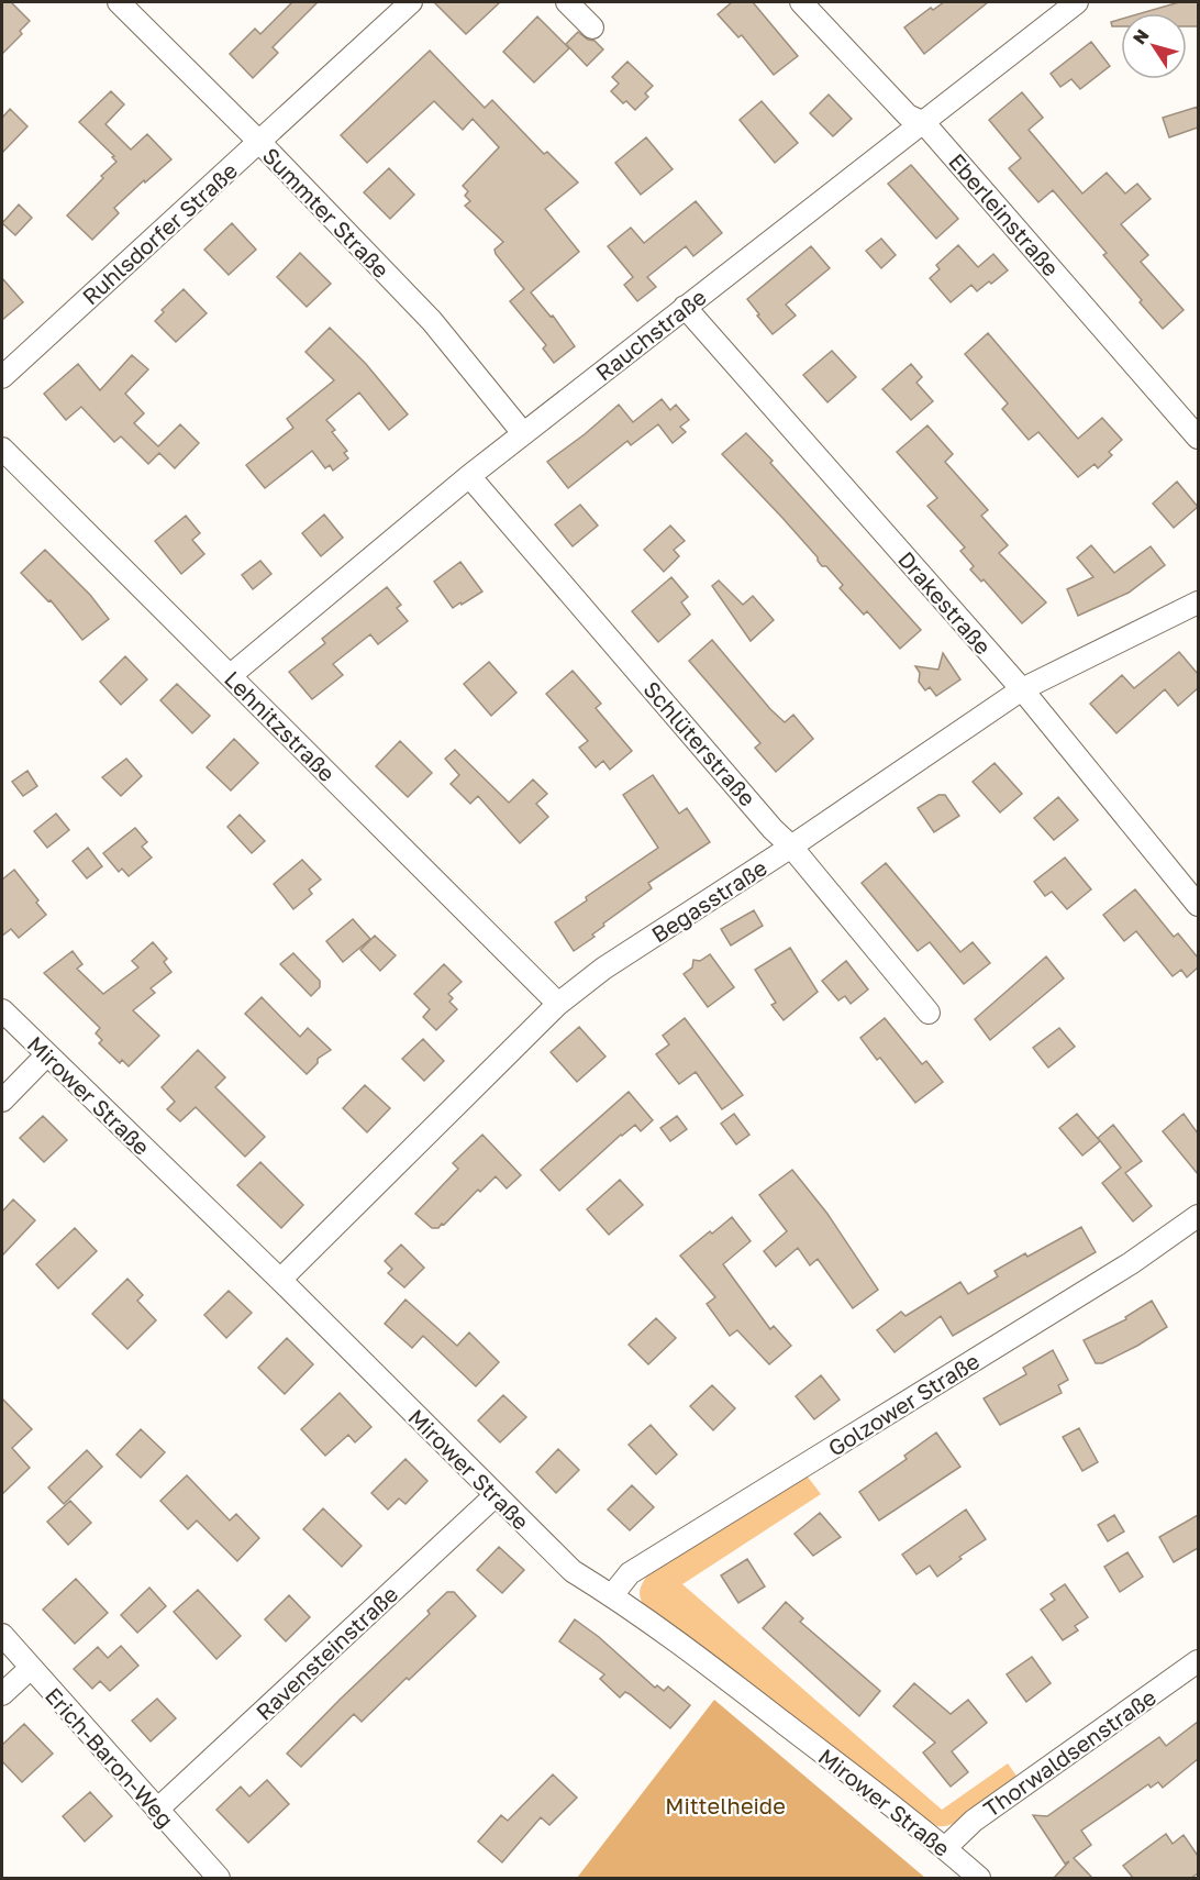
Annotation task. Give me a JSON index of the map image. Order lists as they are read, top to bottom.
{
  "streets": {
    "street": [
      "Summter Straße",
      "Eberleinstraße",
      "Ruhlsdorfer Straße",
      "Rauchstraße",
      "Drakestraße",
      "Lehnitzstraße",
      "Schlüterstraße",
      "Begasstraße",
      "Mirower Straße",
      "Golzower Straße",
      "Ravensteinstraße",
      "Thorwaldsenstraße",
      "Erich-Baron-Weg"
    ]
  },
  "crossings": [
    ["Summter Straße", "Ruhlsdorfer Straße"],
    ["Summter Straße", "Rauchstraße"],
    ["Eberleinstraße", "Rauchstraße"],
    ["Rauchstraße", "Drakestraße"],
    ["Rauchstraße", "Lehnitzstraße"],
    ["Rauchstraße", "Schlüterstraße"],
    ["Drakestraße", "Begasstraße"],
    ["Lehnitzstraße", "Begasstraße"],
    ["Schlüterstraße", "Begasstraße"],
    ["Begasstraße", "Mirower Straße"],
    ["Mirower Straße", "Golzower Straße"],
    ["Mirower Straße", "Ravensteinstraße"],
    ["Mirower Straße", "Thorwaldsenstraße"],
    ["Ravensteinstraße", "Erich-Baron-Weg"]
  ],
  "parks": ["Mittelheide"],
  "north": "top left"
}
